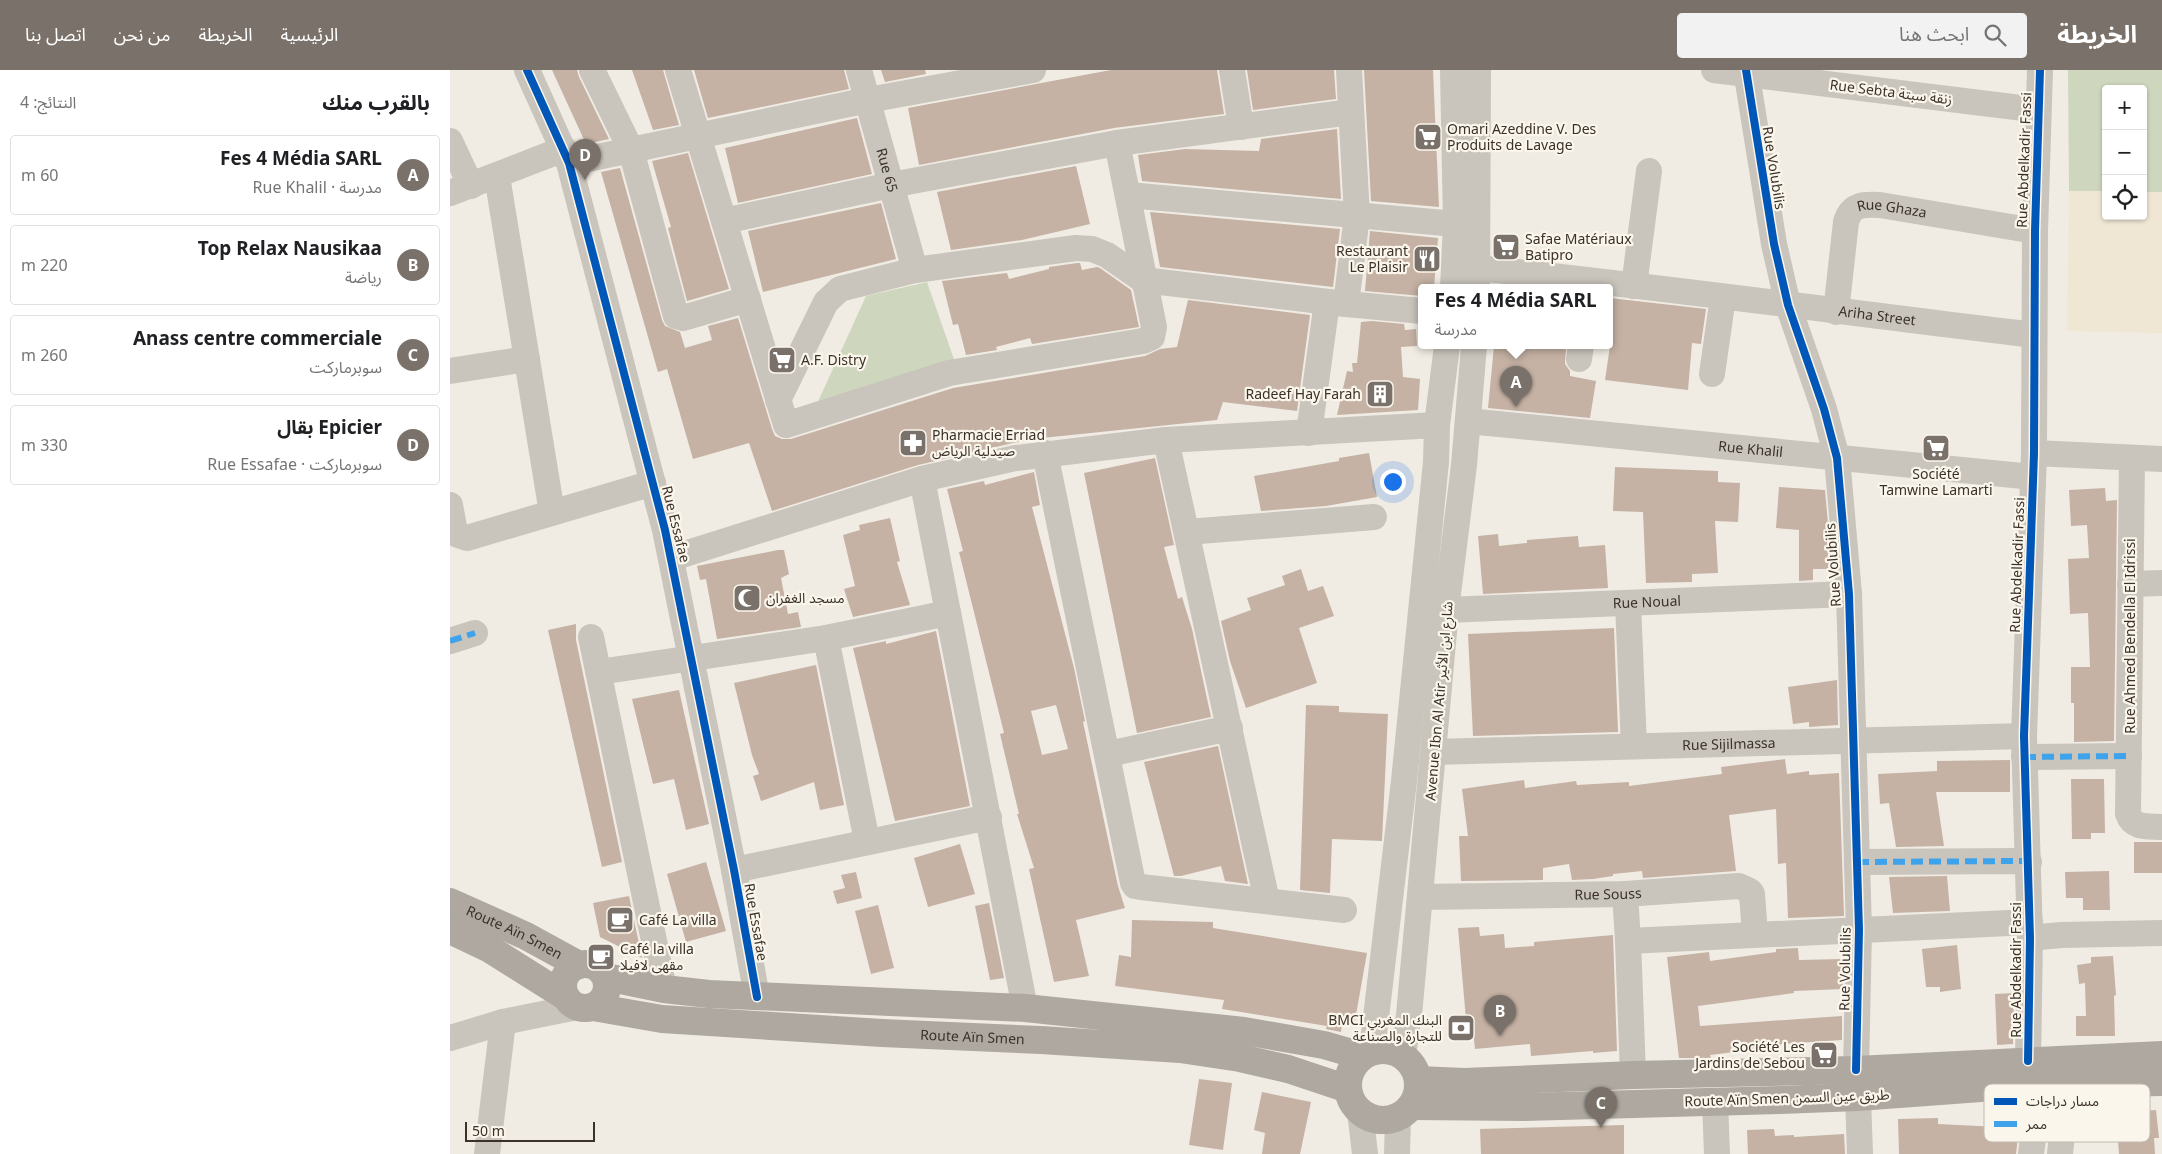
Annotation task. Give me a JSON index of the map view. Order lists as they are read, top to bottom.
{
  "streets": {
    "main road": ["Route Aïn Smen", "Route Aïn Smen طريق عين السمن"],
    "street": [
      "Rue Sebta زنقة سبتة",
      "Rue Abdelkadir Fassi",
      "Rue Volubilis",
      "Rue 65",
      "Rue Ghaza",
      "Ariha Street",
      "Rue Khalil",
      "Rue Essafae",
      "Rue Noual",
      "Rue Ahmed Bendella El Idrissi",
      "Avenue Ibn Al Atir شارع ابن الأثير",
      "Rue Sijilmassa",
      "Rue Souss"
    ]
  },
  "crossings": [
    ["Rue Sebta زنقة سبتة", "Rue Abdelkadir Fassi"],
    ["Rue Sebta زنقة سبتة", "Rue Volubilis"],
    ["Rue Abdelkadir Fassi", "Rue Ghaza"],
    ["Rue Abdelkadir Fassi", "Ariha Street"],
    ["Rue Abdelkadir Fassi", "Rue Khalil"],
    ["Rue Abdelkadir Fassi", "Rue Sijilmassa"],
    ["Rue Abdelkadir Fassi", "Route Aïn Smen طريق عين السمن"],
    ["Rue Volubilis", "Ariha Street"],
    ["Rue Volubilis", "Rue Khalil"],
    ["Rue Volubilis", "Rue Noual"],
    ["Rue Volubilis", "Rue Sijilmassa"],
    ["Rue Volubilis", "Route Aïn Smen طريق عين السمن"],
    ["Rue Ghaza", "Ariha Street"],
    ["Rue Khalil", "Rue Ahmed Bendella El Idrissi"],
    ["Rue Khalil", "Avenue Ibn Al Atir شارع ابن الأثير"],
    ["Rue Noual", "Avenue Ibn Al Atir شارع ابن الأثير"],
    ["Rue Ahmed Bendella El Idrissi", "Rue Sijilmassa"],
    ["Avenue Ibn Al Atir شارع ابن الأثير", "Rue Sijilmassa"],
    ["Avenue Ibn Al Atir شارع ابن الأثير", "Rue Souss"],
    ["Avenue Ibn Al Atir شارع ابن الأثير", "Route Aïn Smen"],
    ["Avenue Ibn Al Atir شارع ابن الأثير", "Route Aïn Smen طريق عين السمن"],
    ["Route Aïn Smen", "Route Aïn Smen طريق عين السمن"]
  ],
  "places": {
    "supermarket": [
      "Omari Azeddine V. Des Produits de Lavage",
      "Safae Matériaux Batipro",
      "A.F. Distry",
      "Société Tamwine Lamarti",
      "Société Les Jardins de Sebou"
    ],
    "restaurant": ["Restaurant Le Plaisir"],
    "building": ["Radeef Hay Farah"],
    "pharmacy": ["Pharmacie Erriad صيدلية الرياض"],
    "mosque": ["مسجد الغفران"],
    "cafe": ["Café La villa", "Café la villa مقهى لافيلا"],
    "bank": ["BMCI البنك المغربي للتجارة والصناعة"]
  },
  "legend": ["مسار دراجات", "ممر"],
  "scale_bar": "50 m",
  "page": {
    "header": "الخريطة",
    "search": "ابحث هنا",
    "nav": [
      "الرئيسية",
      "الخريطة",
      "من نحن",
      "اتصل بنا"
    ],
    "heading": ["بالقرب منك", "النتائج: 4"],
    "map_buttons": ["+", "−"],
    "list": [
      {
        "mark": "A",
        "name": "Fes 4 Média SARL",
        "note": "مدرسة · Rue Khalil",
        "value": "60 m"
      },
      {
        "mark": "B",
        "name": "Top Relax Nausikaa",
        "note": "رياضة",
        "value": "220 m"
      },
      {
        "mark": "C",
        "name": "Anass centre commerciale",
        "note": "سوبرماركت",
        "value": "260 m"
      },
      {
        "mark": "D",
        "name": "Epicier بقال",
        "note": "سوبرماركت · Rue Essafae",
        "value": "330 m"
      }
    ],
    "pins": [
      "D",
      "A",
      "B",
      "C"
    ],
    "popup": ["Fes 4 Média SARL", "مدرسة"],
    "scale": "50 m"
  }
}
